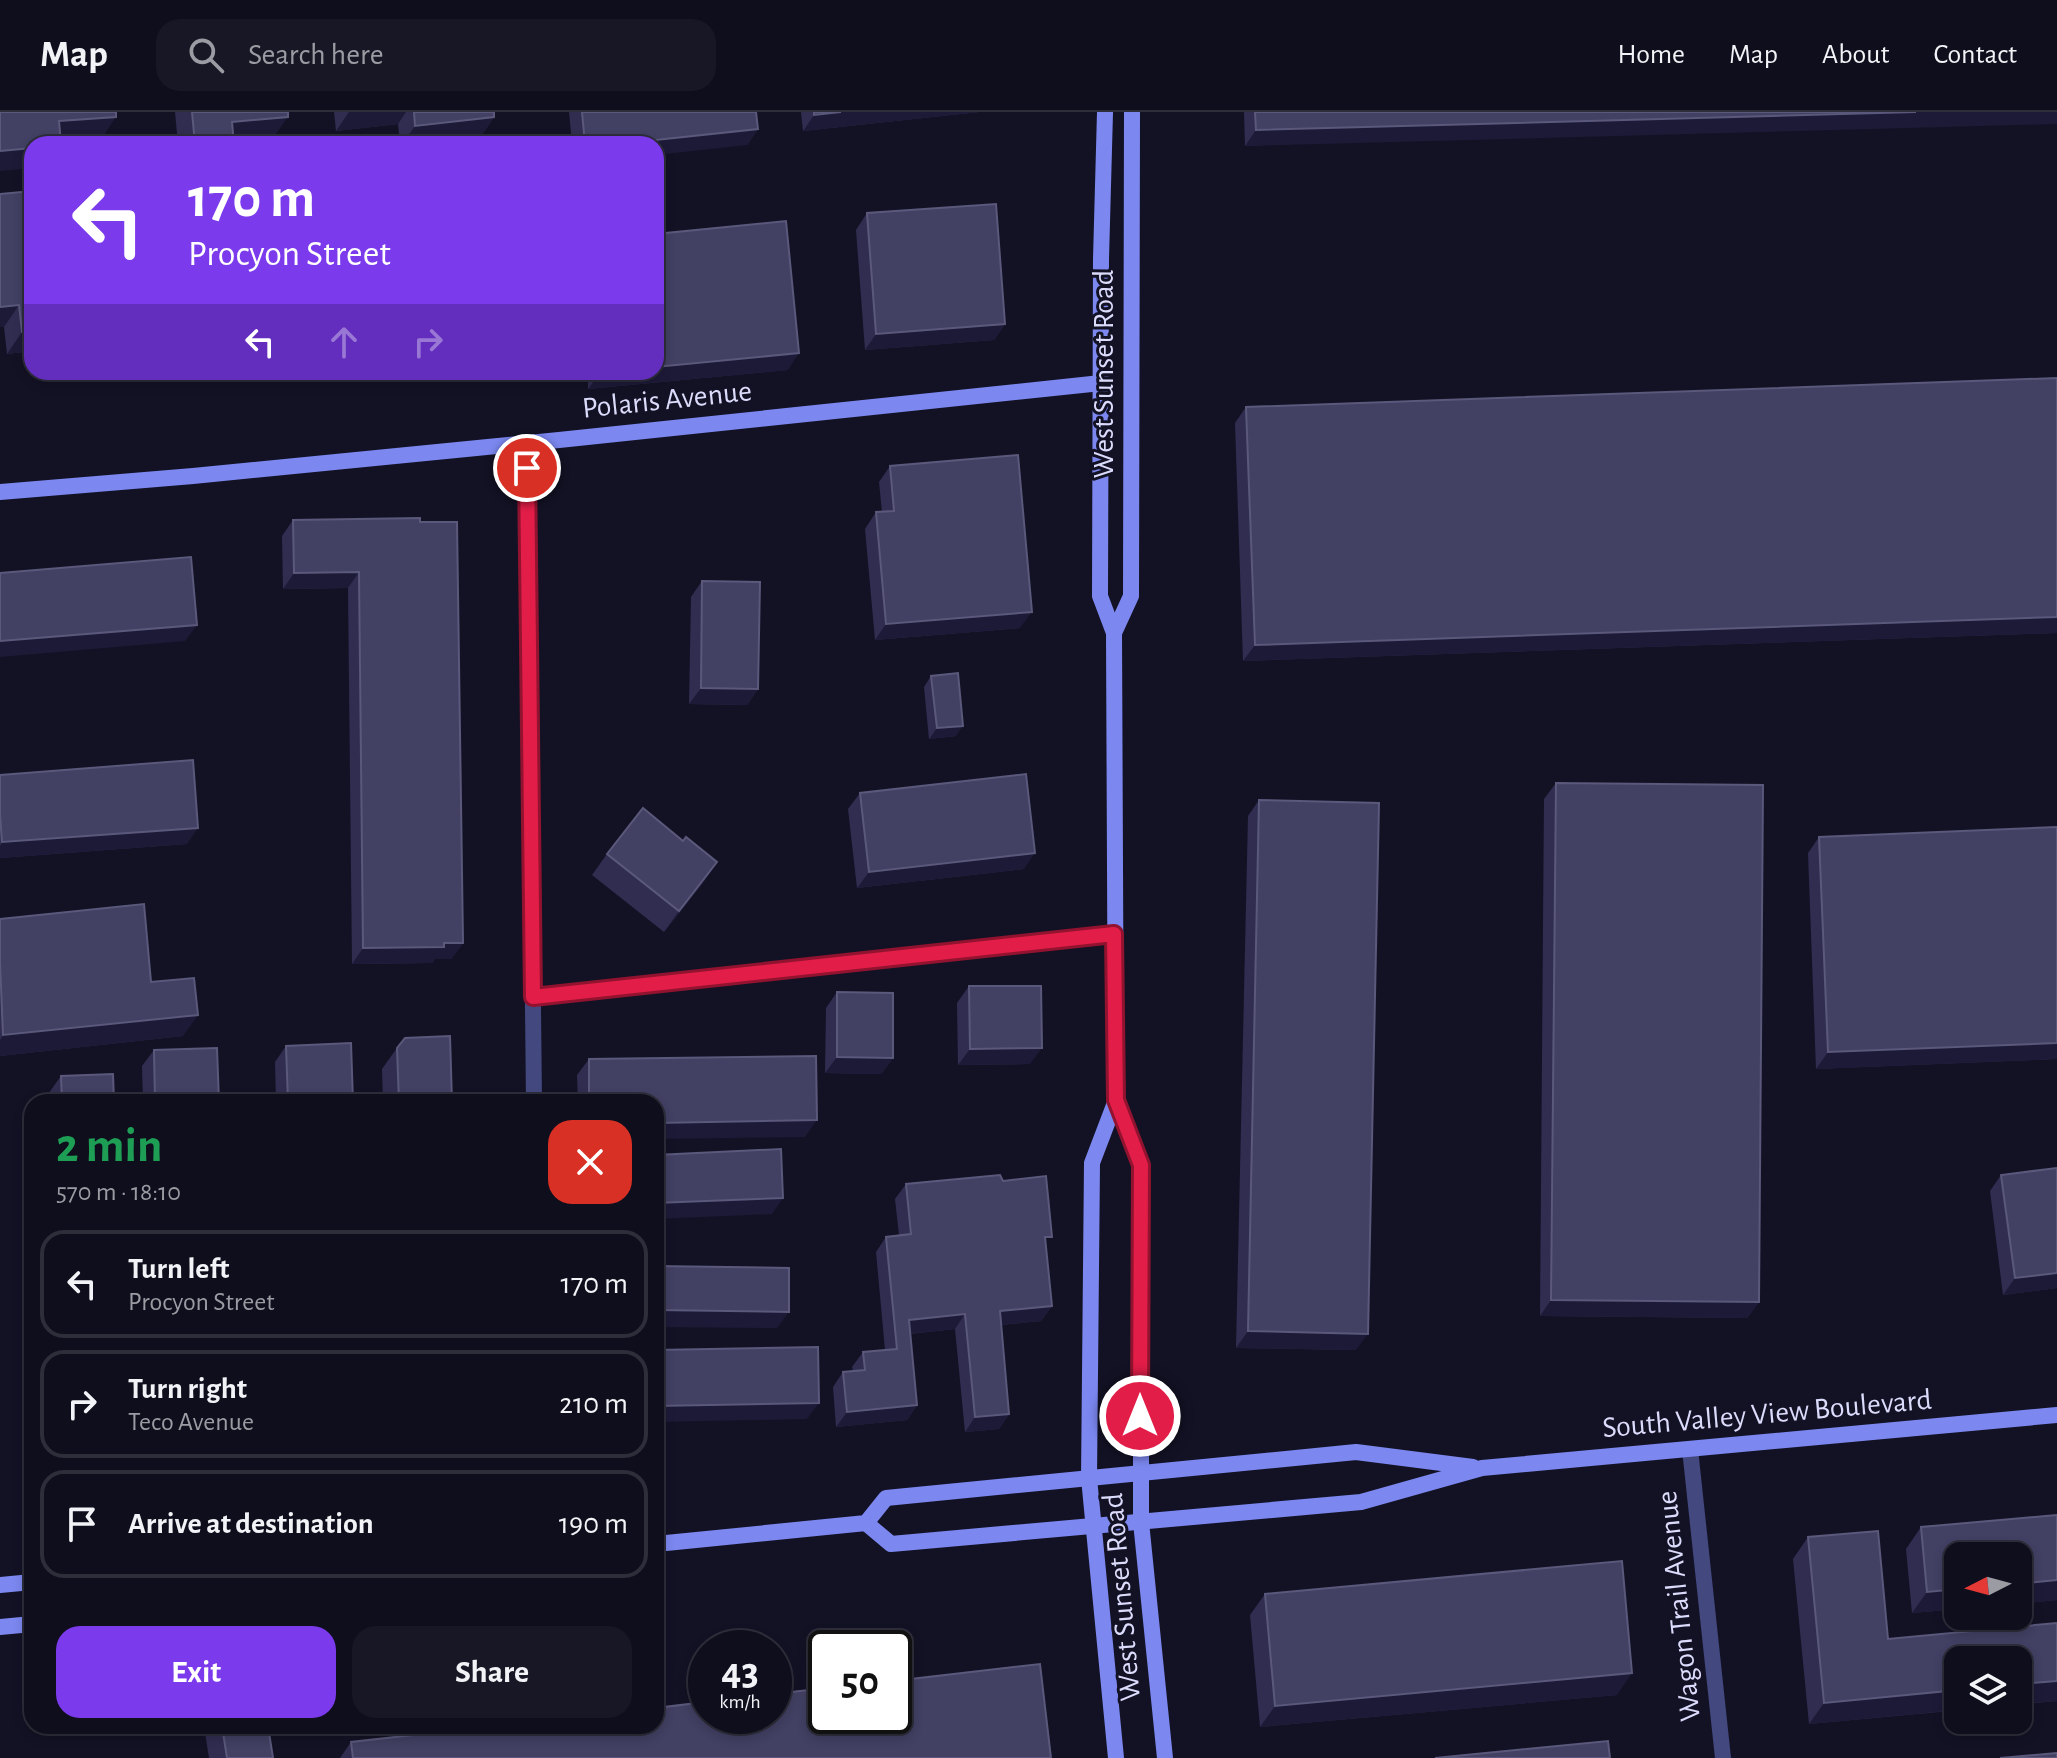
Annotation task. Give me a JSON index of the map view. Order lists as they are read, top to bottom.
{
  "streets": {
    "main road": ["West Sunset Road", "Polaris Avenue", "South Valley View Boulevard"],
    "street": ["Wagon Trail Avenue"]
  },
  "crossings": [
    ["West Sunset Road", "Polaris Avenue"],
    ["West Sunset Road", "South Valley View Boulevard"],
    ["South Valley View Boulevard", "Wagon Trail Avenue"]
  ],
  "north": "left",
  "page": {
    "header": "Map",
    "search": "Search here",
    "nav": [
      "Home",
      "Map",
      "About",
      "Contact"
    ],
    "turn": ["170 m", "Procyon Street"],
    "heading": ["2 min", "570 m · 18:10"],
    "list": [
      {
        "name": "Turn left",
        "note": "Procyon Street",
        "value": "170 m"
      },
      {
        "name": "Turn right",
        "note": "Teco Avenue",
        "value": "210 m"
      },
      {
        "name": "Arrive at destination",
        "value": "190 m"
      }
    ],
    "buttons": ["Exit", "Share"],
    "speed": "43 km/h",
    "limit": "50"
  }
}
